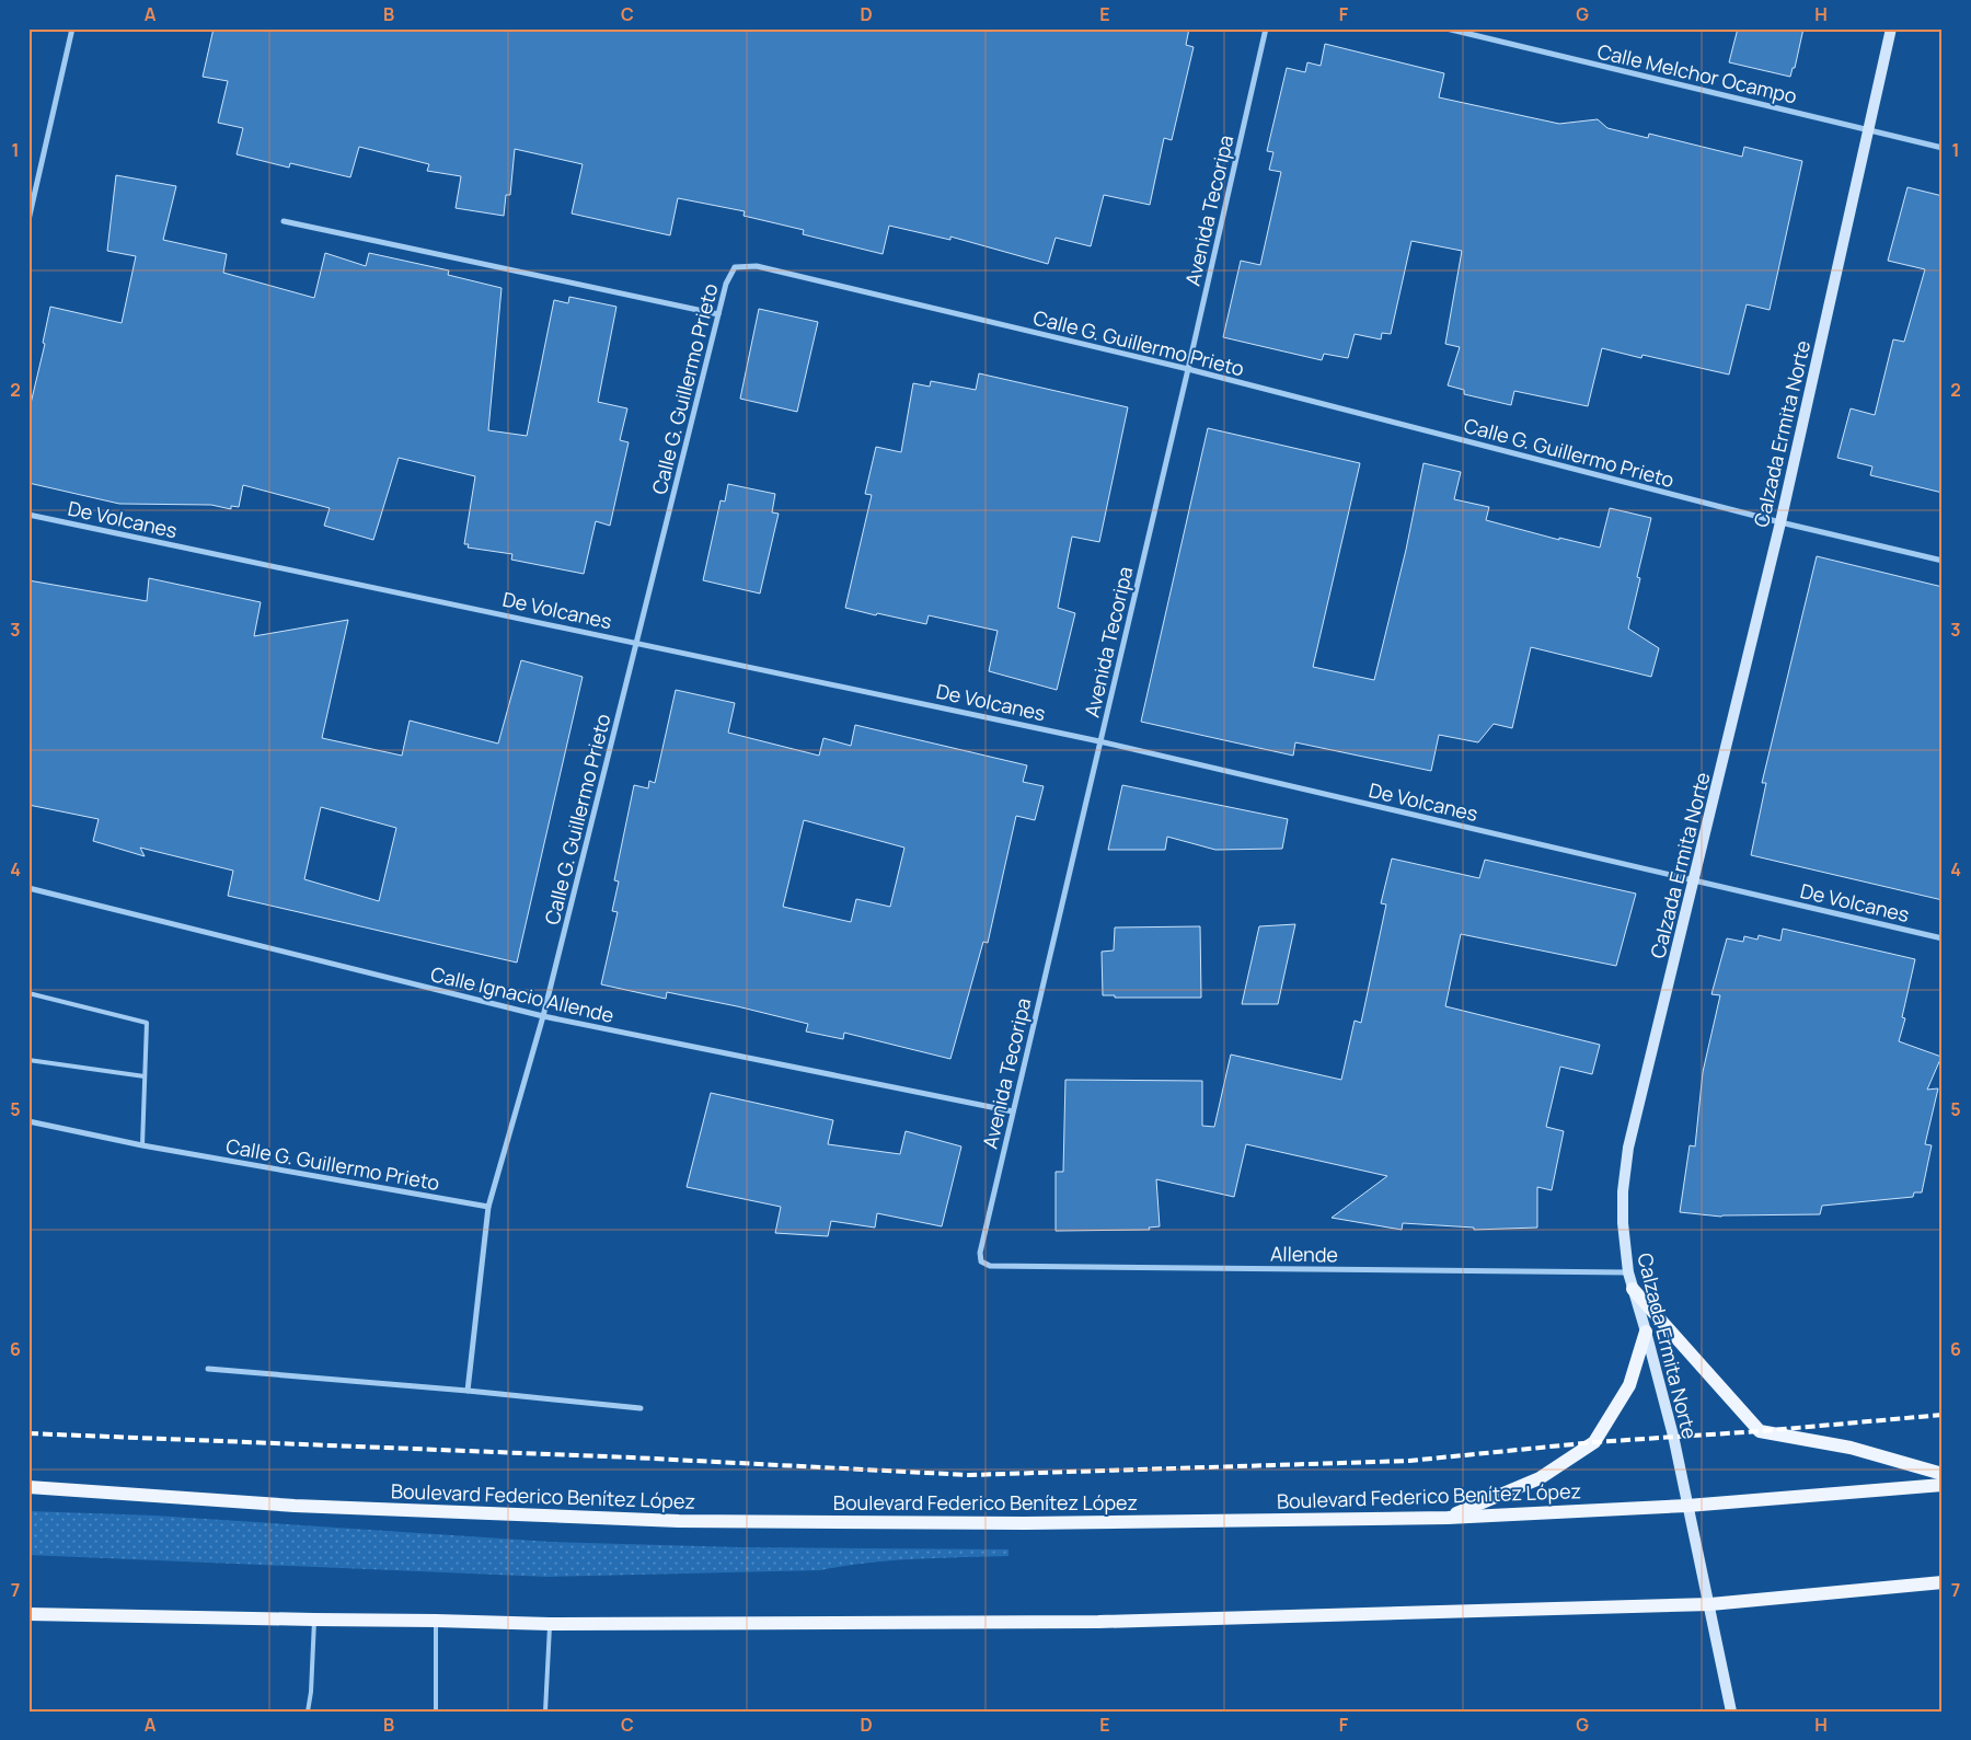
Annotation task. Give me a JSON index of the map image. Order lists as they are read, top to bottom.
{
  "streets": {
    "main road": ["Calzada Ermita Norte", "Boulevard Federico Benítez López"],
    "street": [
      "Calle Melchor Ocampo",
      "Avenida Tecoripa",
      "Calle G. Guillermo Prieto",
      "De Volcanes",
      "Calle Ignacio Allende",
      "Allende"
    ]
  },
  "crossings": [
    ["Calle Melchor Ocampo", "Calzada Ermita Norte"],
    ["Avenida Tecoripa", "Calle G. Guillermo Prieto"],
    ["Avenida Tecoripa", "De Volcanes"],
    ["Avenida Tecoripa", "Calle Ignacio Allende"],
    ["Avenida Tecoripa", "Allende"],
    ["Calle G. Guillermo Prieto", "Calzada Ermita Norte"],
    ["Calle G. Guillermo Prieto", "De Volcanes"],
    ["Calle G. Guillermo Prieto", "Calle Ignacio Allende"],
    ["Calzada Ermita Norte", "De Volcanes"],
    ["Calzada Ermita Norte", "Allende"],
    ["Calzada Ermita Norte", "Boulevard Federico Benítez López"]
  ],
  "grid": {
    "columns": [
      "A",
      "B",
      "C",
      "D",
      "E",
      "F",
      "G",
      "H"
    ],
    "rows": [
      "1",
      "2",
      "3",
      "4",
      "5",
      "6",
      "7"
    ]
  }
}
